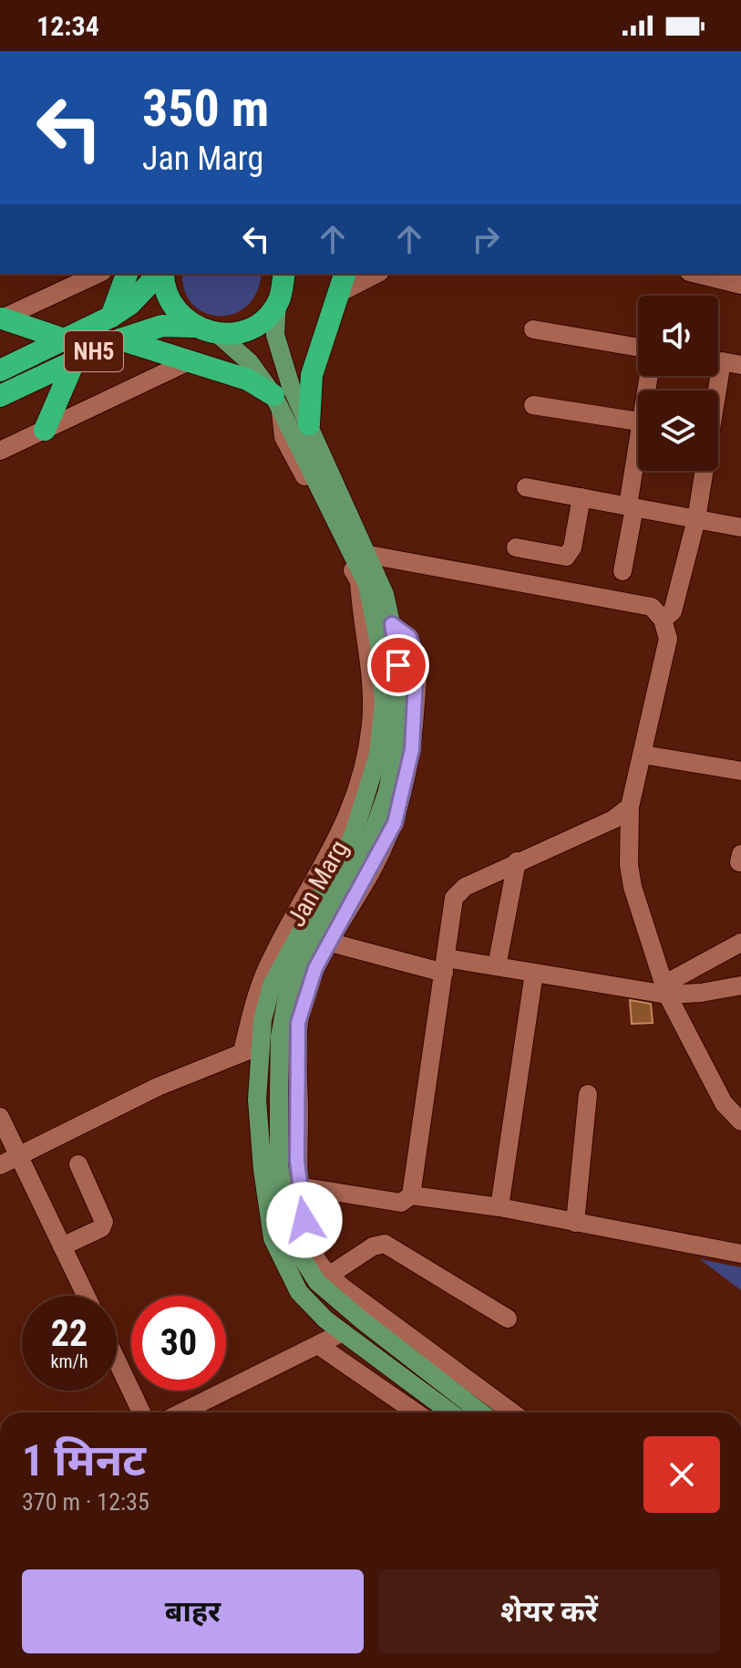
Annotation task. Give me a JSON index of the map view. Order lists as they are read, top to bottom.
{
  "streets": {
    "highway": ["NH5"],
    "main road": ["Jan Marg"]
  },
  "crossings": [
    ["NH5", "Jan Marg"]
  ],
  "page": {
    "status": "12:34",
    "turn": ["350 m", "Jan Marg"],
    "speed": "22 km/h",
    "limit": "30",
    "heading": ["1 मिनट", "370 m · 12:35"],
    "buttons": ["बाहर", "शेयर करें"]
  }
}
